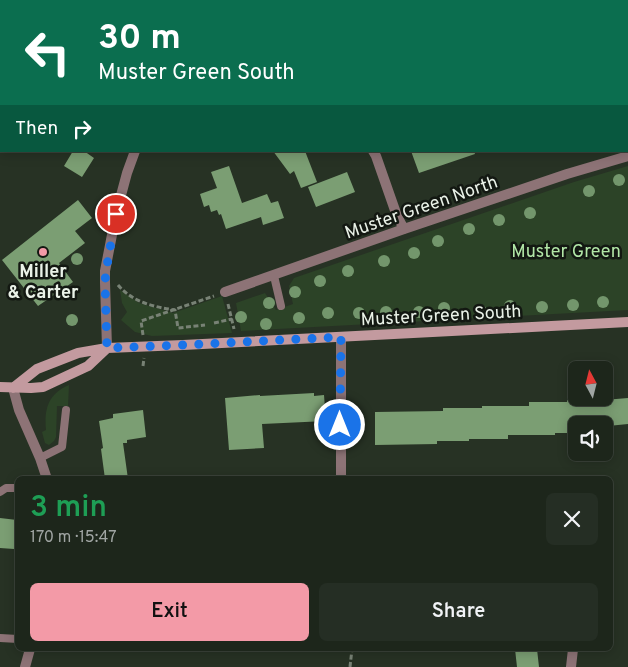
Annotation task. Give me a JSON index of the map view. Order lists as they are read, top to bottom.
{
  "streets": {
    "main road": ["Muster Green South"],
    "street": ["Muster Green North"]
  },
  "parks": ["Muster Green"],
  "places": ["Miller & Carter"],
  "north": "top",
  "page": {
    "turn": ["30 m", "Muster Green South"],
    "then": "Then",
    "heading": ["3 min", "170 m · 15:47"],
    "buttons": ["Exit", "Share"]
  }
}
